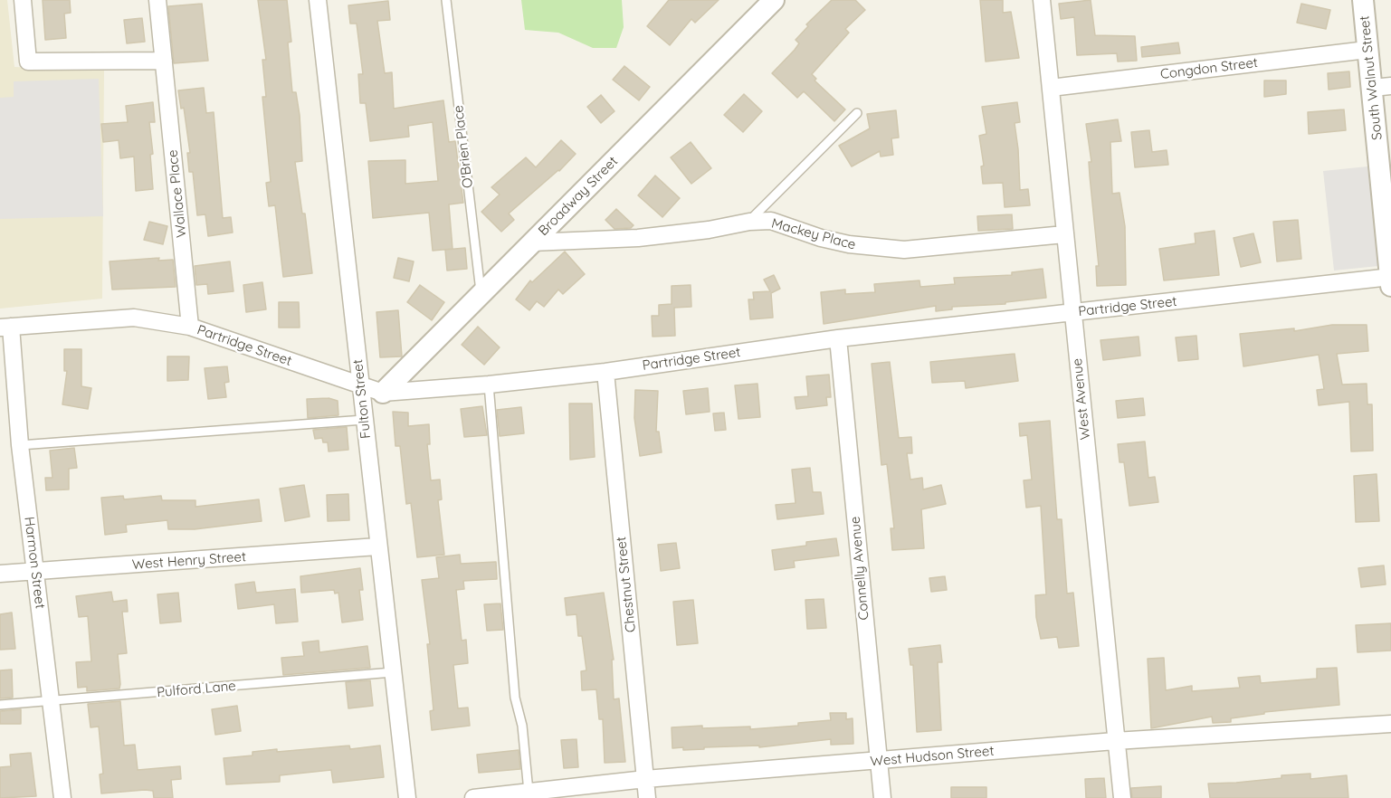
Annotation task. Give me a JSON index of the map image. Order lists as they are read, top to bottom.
{
  "streets": {
    "street": [
      "Congdon Street",
      "South Walnut Street",
      "Wallace Place",
      "Broadway Street",
      "Mackey Place",
      "Partridge Street",
      "Fulton Street",
      "West Avenue",
      "West Henry Street",
      "Harmon Street",
      "Connelly Avenue",
      "Chestnut Street",
      "West Hudson Street"
    ],
    "lane": ["O'Brien Place", "Pulford Lane"]
  },
  "crossings": [
    ["Congdon Street", "South Walnut Street"],
    ["Congdon Street", "West Avenue"],
    ["South Walnut Street", "Partridge Street"],
    ["O'Brien Place", "Broadway Street"],
    ["Wallace Place", "Partridge Street"],
    ["Broadway Street", "Mackey Place"],
    ["Broadway Street", "Partridge Street"],
    ["Mackey Place", "West Avenue"],
    ["Partridge Street", "Fulton Street"],
    ["Partridge Street", "West Avenue"],
    ["Partridge Street", "Harmon Street"],
    ["Partridge Street", "Connelly Avenue"],
    ["Partridge Street", "Chestnut Street"],
    ["Fulton Street", "West Henry Street"],
    ["Fulton Street", "Pulford Lane"],
    ["West Avenue", "West Hudson Street"],
    ["West Henry Street", "Harmon Street"],
    ["Harmon Street", "Pulford Lane"],
    ["Connelly Avenue", "West Hudson Street"],
    ["Chestnut Street", "West Hudson Street"]
  ]
}
